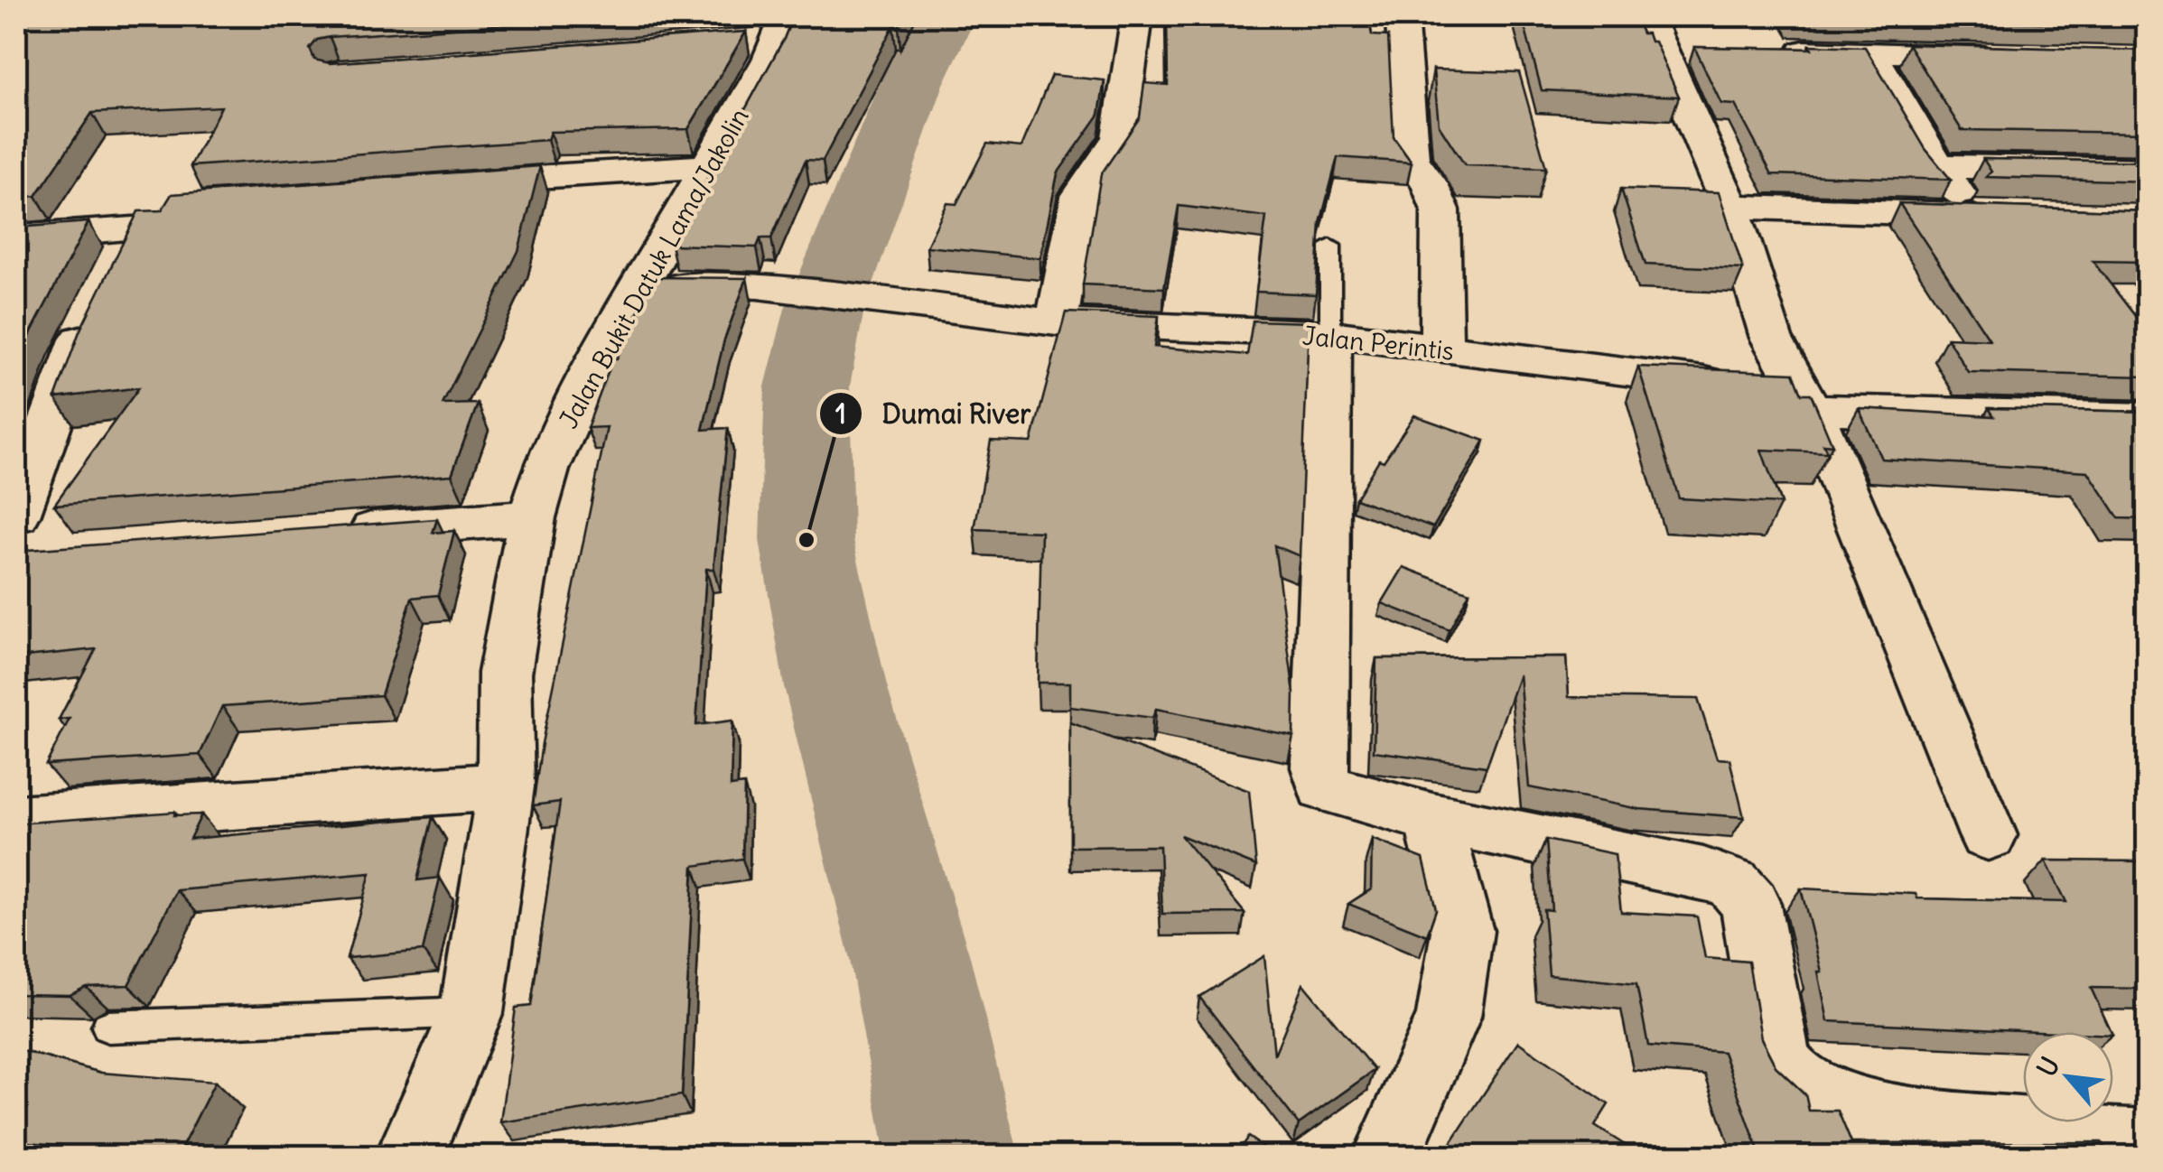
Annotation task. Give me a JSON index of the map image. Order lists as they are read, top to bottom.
{
  "streets": {
    "street": ["Jalan Bukit Datuk Lama/Jakolin", "Jalan Perintis"]
  },
  "crossings": [
    ["Jalan Bukit Datuk Lama/Jakolin", "Jalan Perintis"]
  ],
  "places": ["Dumai River"],
  "north": "top left"
}
